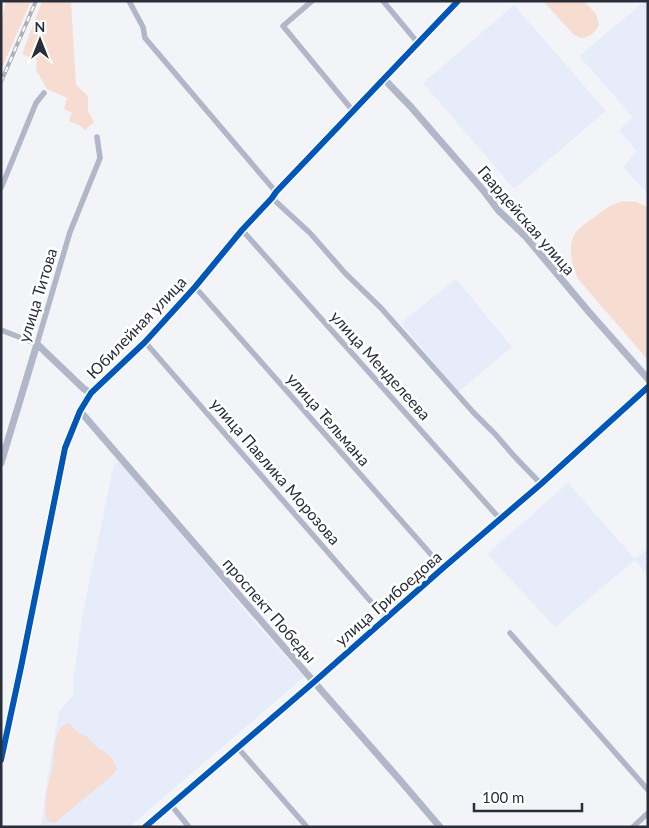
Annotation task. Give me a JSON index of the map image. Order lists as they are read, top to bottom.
{
  "streets": {
    "street": [
      "Гвардейская улица",
      "улица Титова",
      "Юбилейная улица",
      "улица Менделеева",
      "улица Тельмана",
      "улица Павлика Морозова",
      "улица Грибоедова",
      "проспект Победы"
    ]
  },
  "crossings": [
    ["Гвардейская улица", "Юбилейная улица"],
    ["Юбилейная улица", "улица Менделеева"],
    ["Юбилейная улица", "улица Тельмана"],
    ["Юбилейная улица", "улица Павлика Морозова"],
    ["Юбилейная улица", "проспект Победы"],
    ["улица Менделеева", "улица Грибоедова"],
    ["улица Тельмана", "улица Грибоедова"],
    ["улица Павлика Морозова", "улица Грибоедова"],
    ["улица Грибоедова", "проспект Победы"]
  ],
  "scale_bar": "100 m",
  "north": "top"
}
